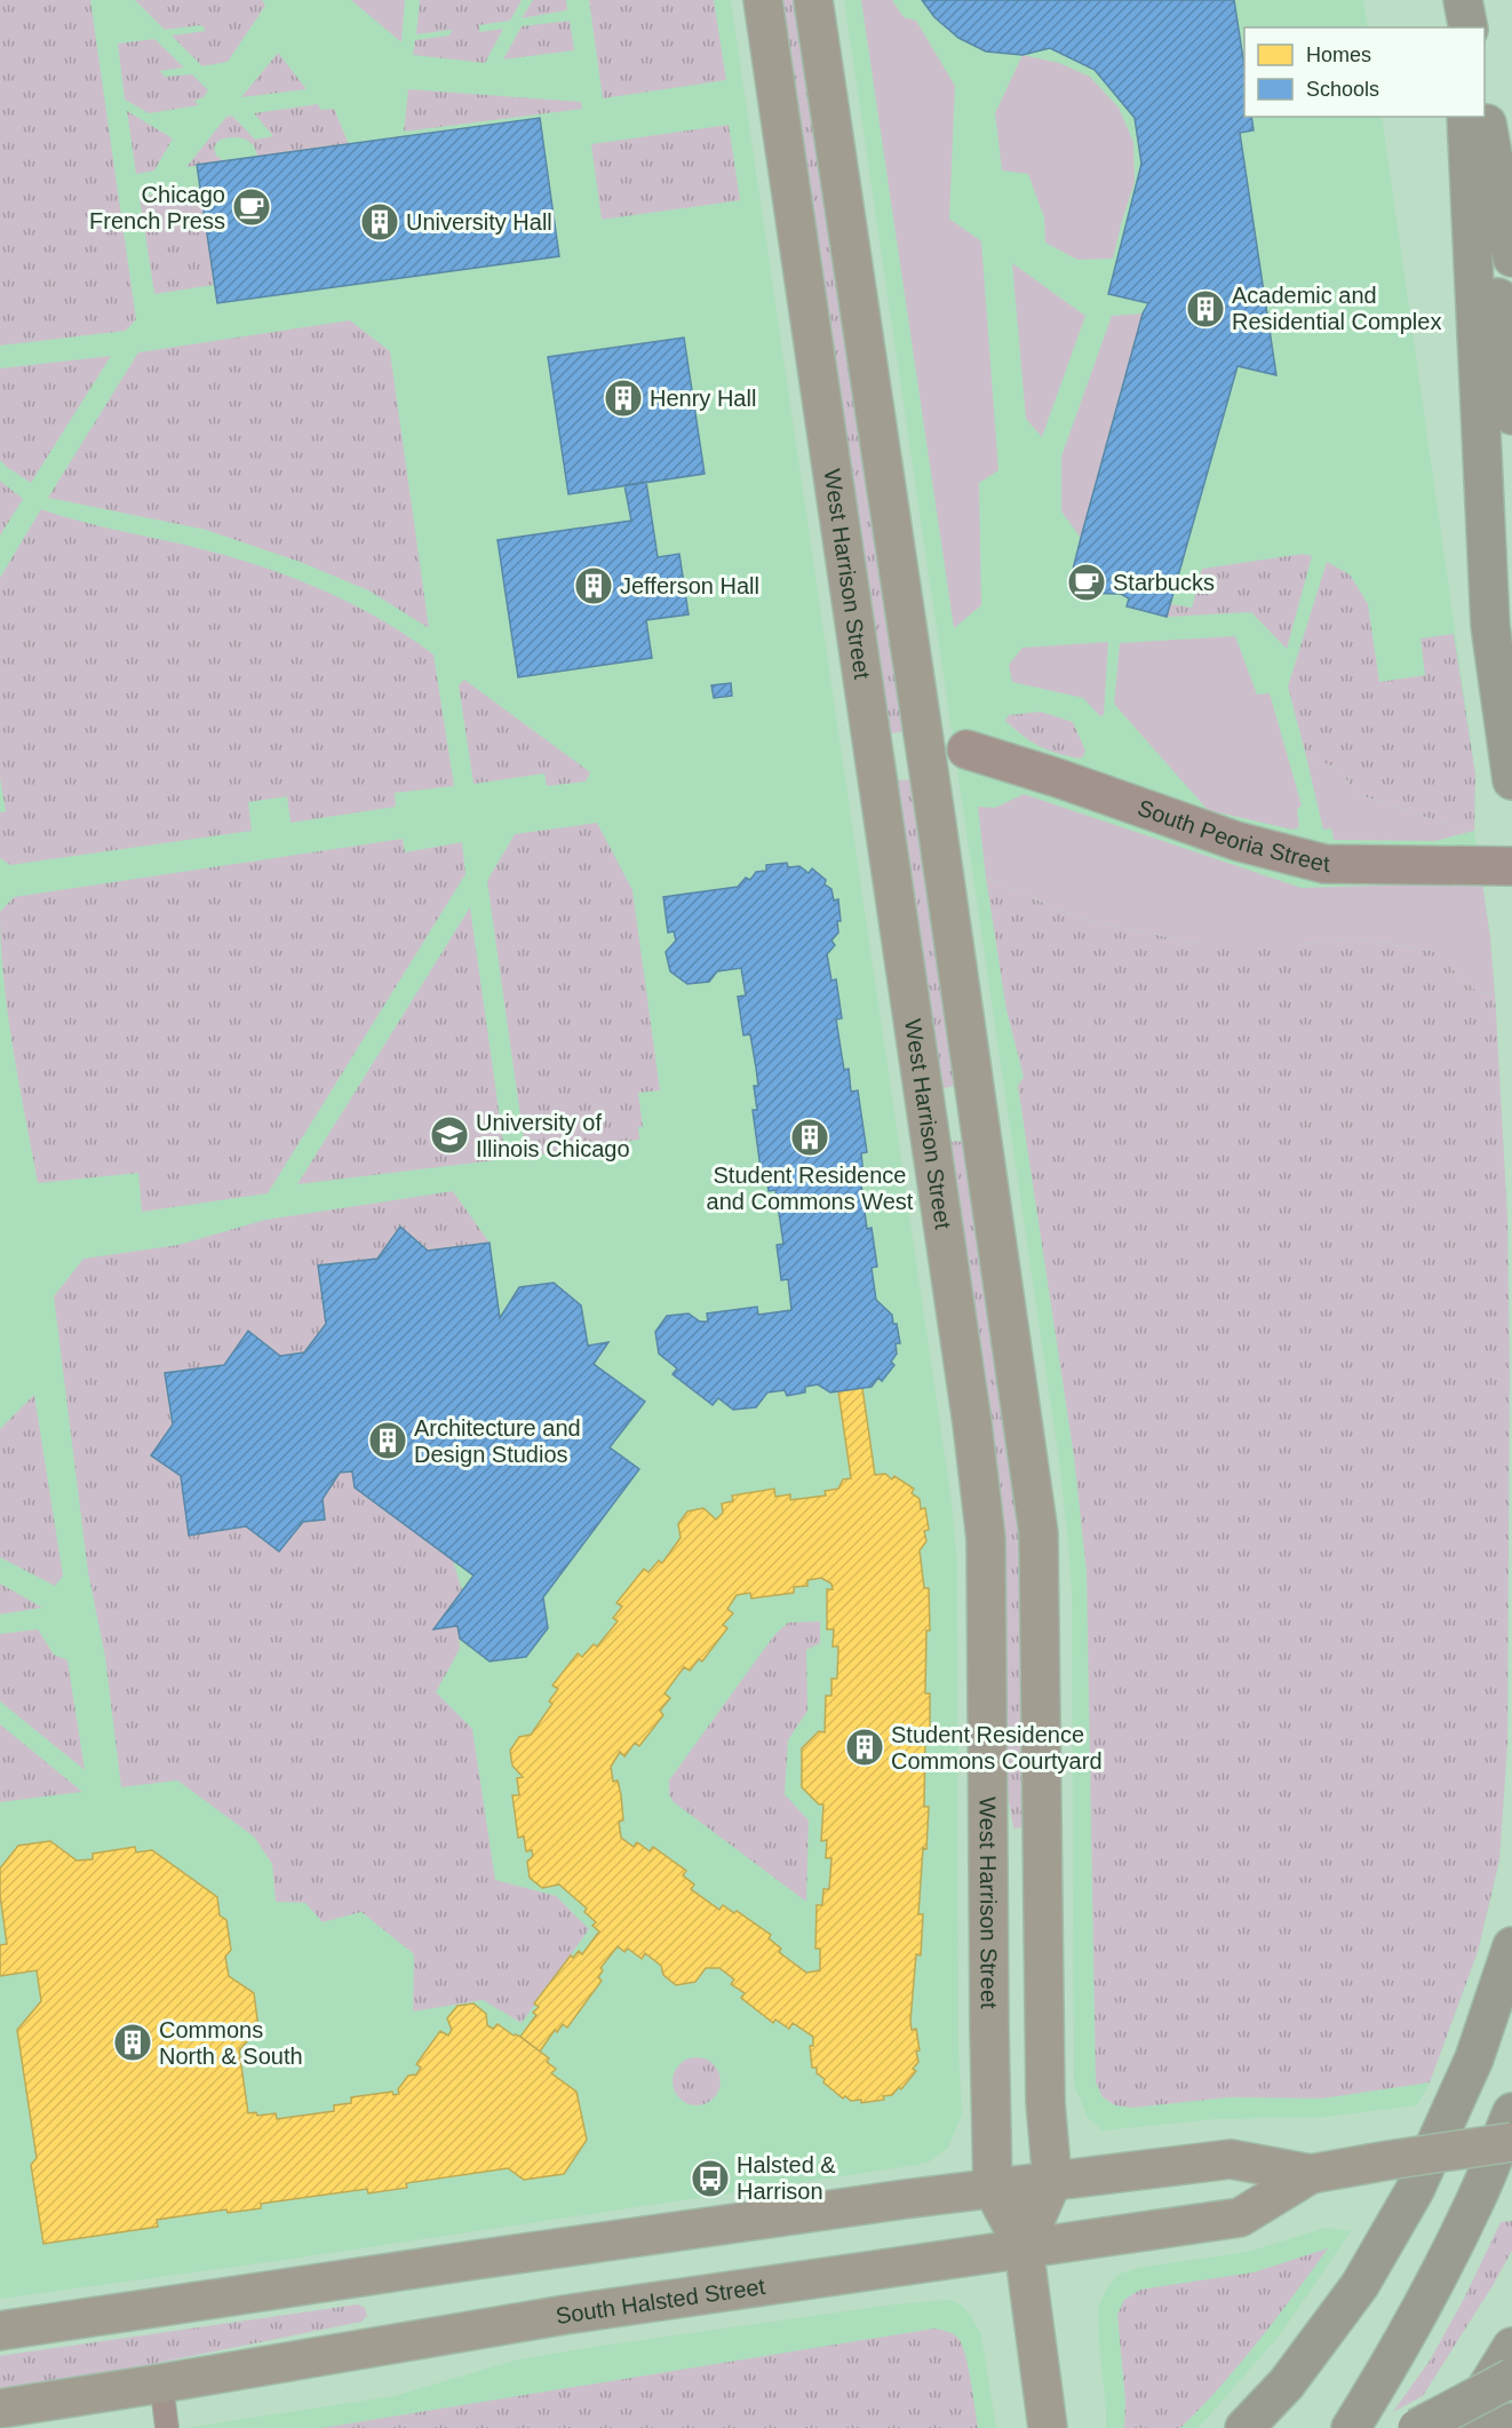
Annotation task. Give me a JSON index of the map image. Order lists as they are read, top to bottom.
{
  "streets": {
    "main road": ["West Harrison Street", "South Halsted Street"],
    "street": ["South Peoria Street"]
  },
  "crossings": [
    ["West Harrison Street", "South Halsted Street"]
  ],
  "places": {
    "cafe": ["Chicago French Press", "Starbucks"],
    "building": [
      "University Hall",
      "Academic and Residential Complex",
      "Henry Hall",
      "Jefferson Hall",
      "Student Residence and Commons West",
      "Architecture and Design Studios",
      "Student Residence Commons Courtyard",
      "Commons North & South"
    ],
    "school or university": ["University of Illinois Chicago"],
    "bus stop": ["Halsted & Harrison"]
  },
  "legend": ["Homes", "Schools"]
}
